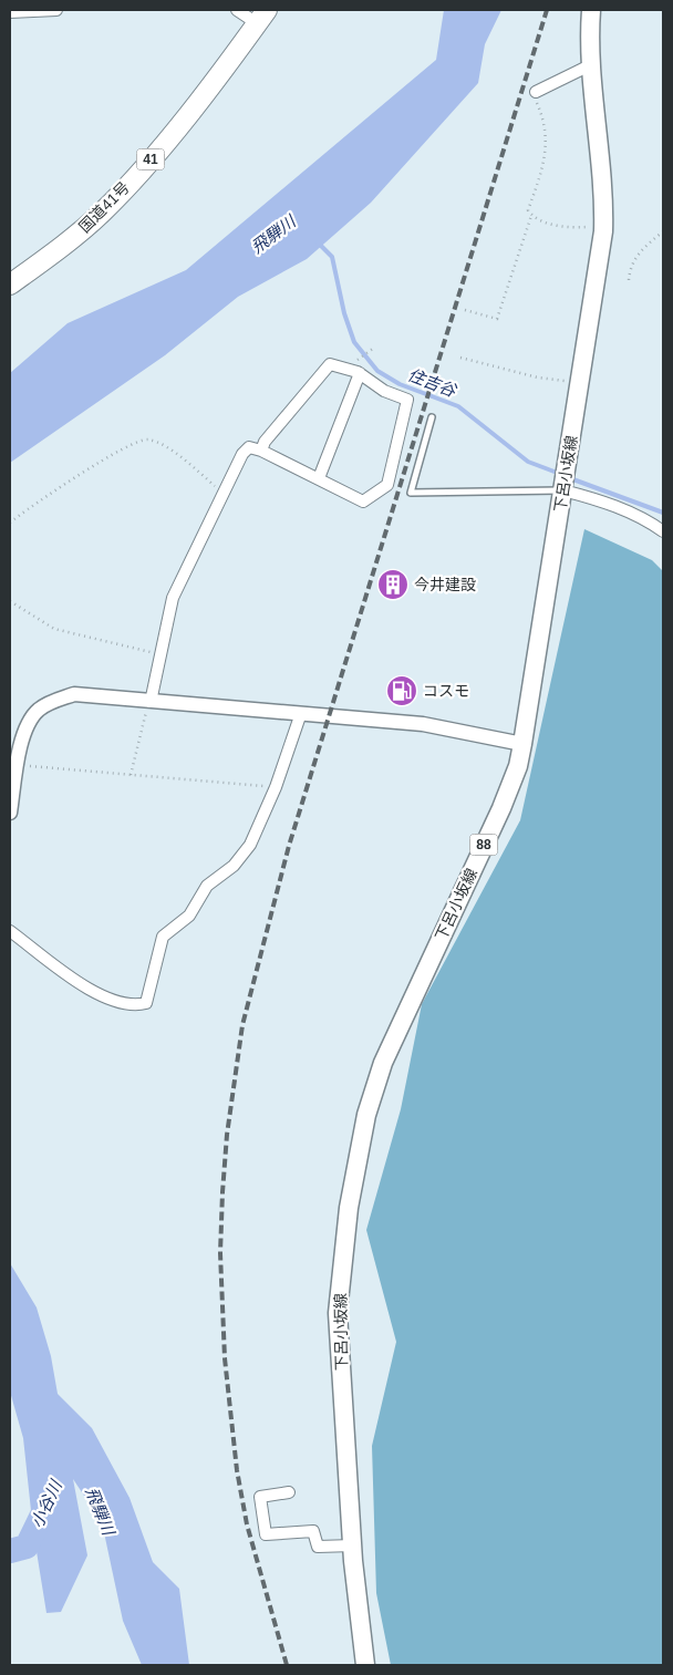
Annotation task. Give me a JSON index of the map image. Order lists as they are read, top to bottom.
{
  "streets": {
    "highway": ["41", "国道41号"],
    "main road": ["下呂小坂線", "88"]
  },
  "water": ["飛騨川", "住吉谷", "小谷川"],
  "places": {
    "building": ["今井建設"],
    "fuel station": ["コスモ"]
  }
}
